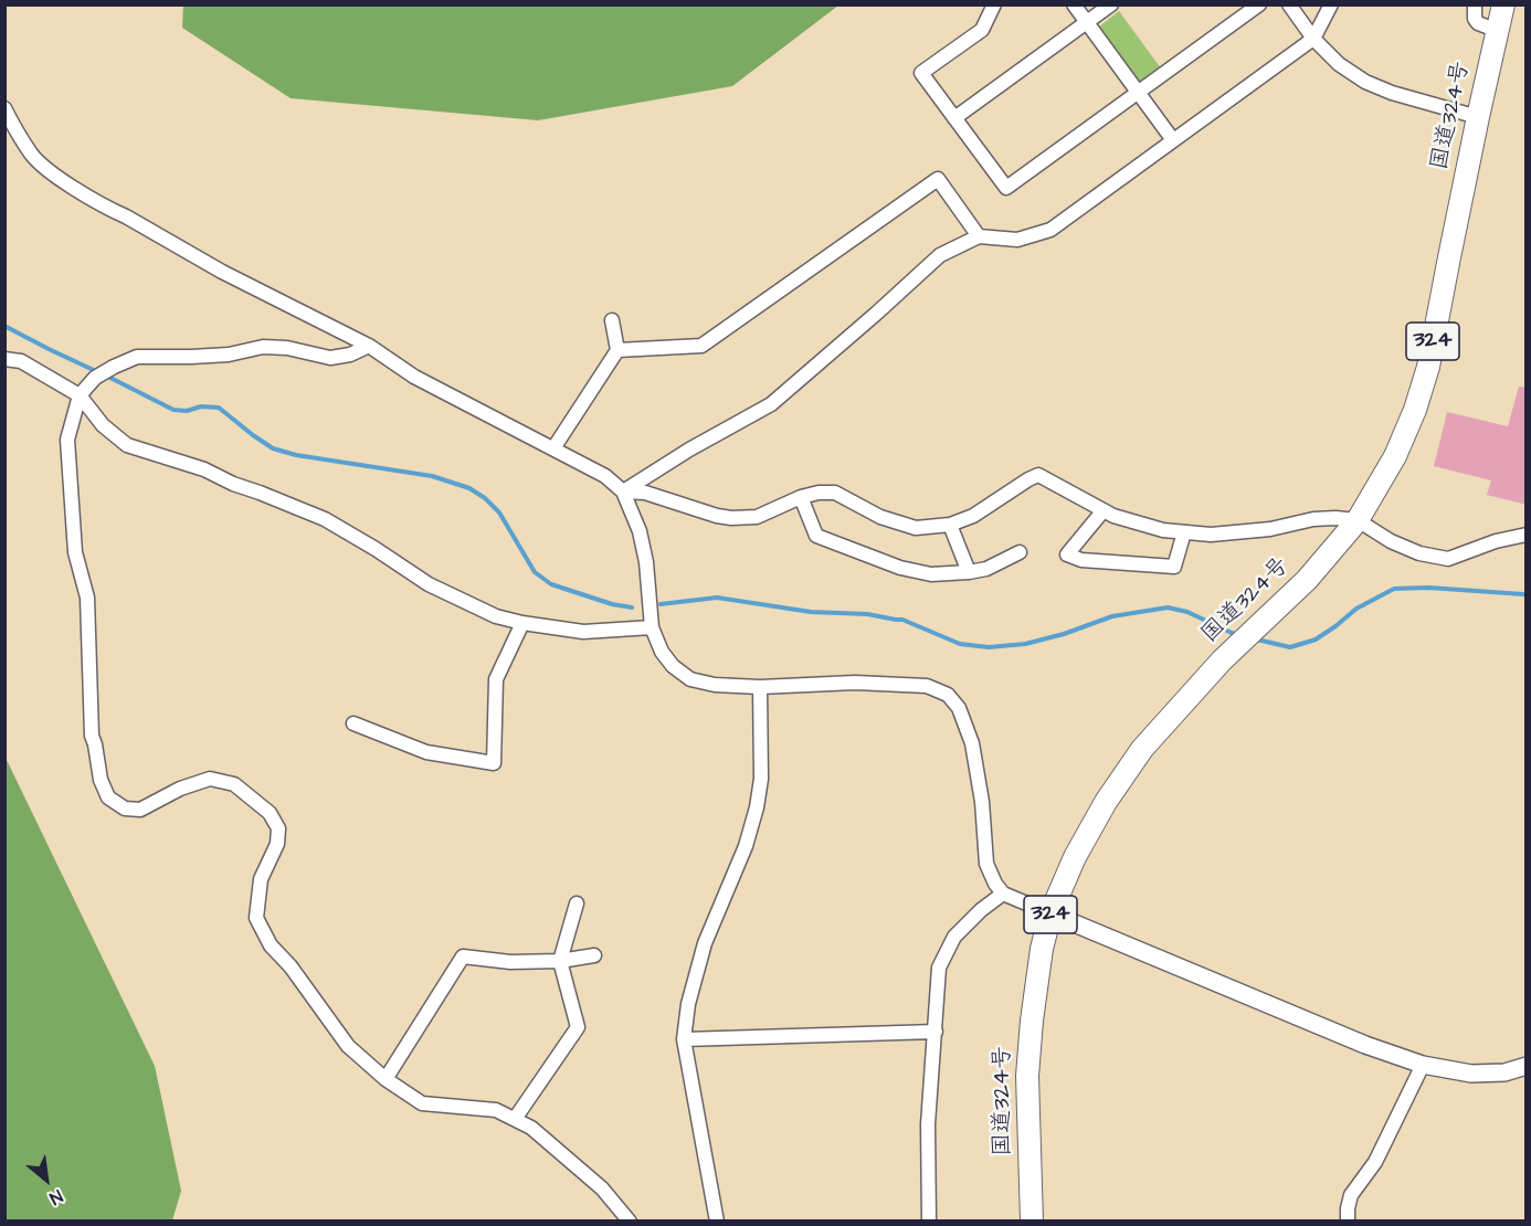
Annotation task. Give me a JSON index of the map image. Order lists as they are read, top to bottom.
{
  "streets": {
    "highway": ["国道324号", "324"]
  },
  "north": "bottom right"
}
